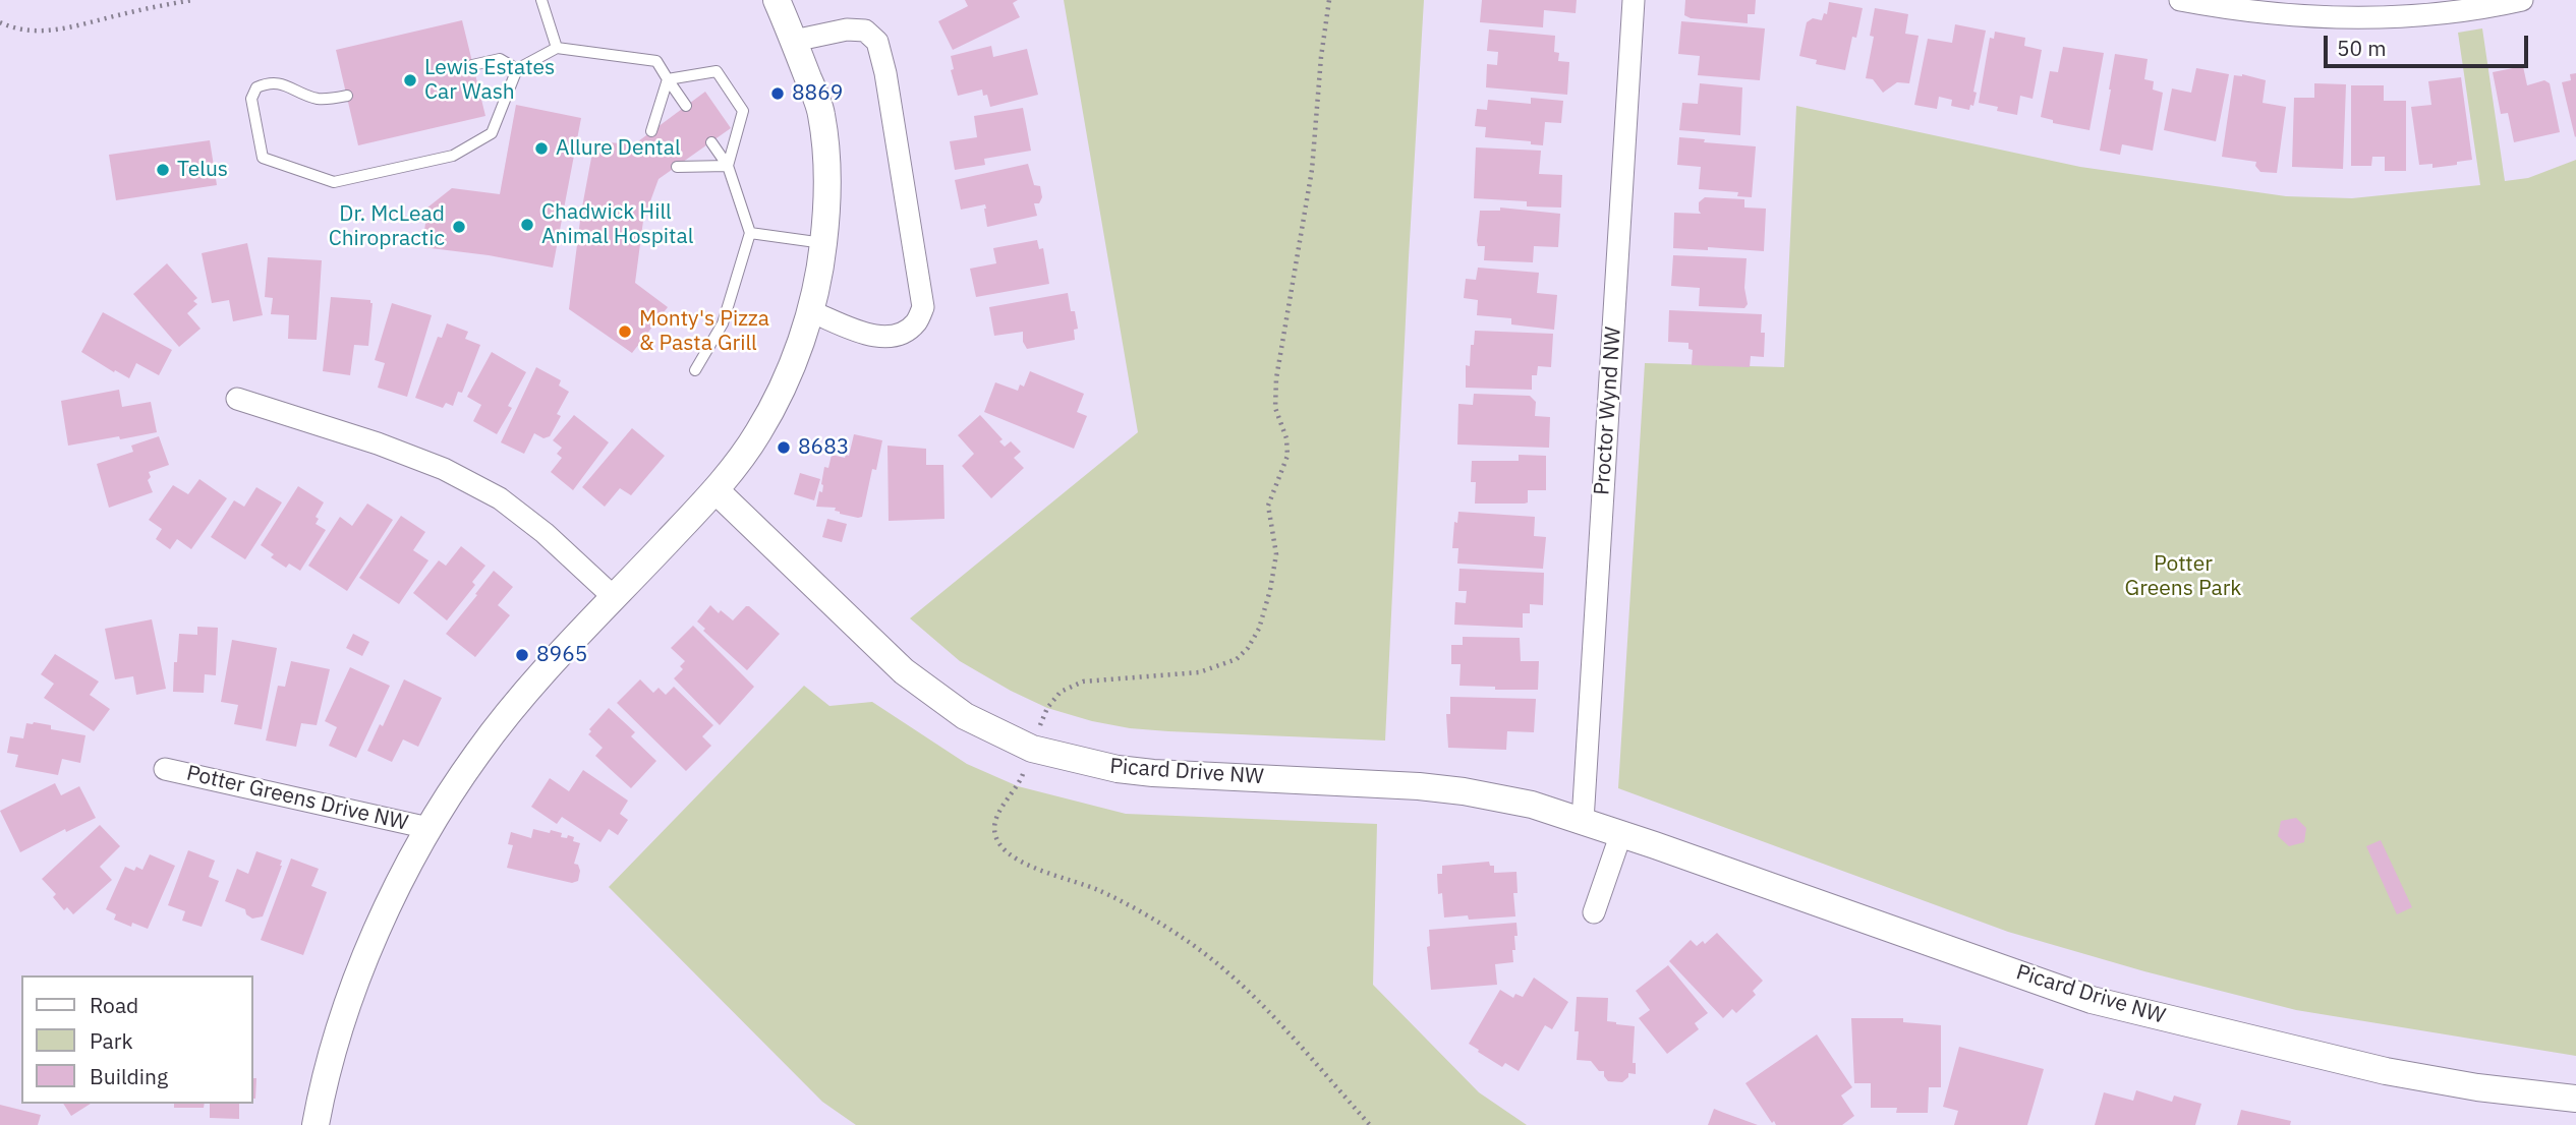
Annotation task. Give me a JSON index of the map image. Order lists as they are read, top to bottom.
{
  "streets": {
    "street": ["Proctor Wynd NW", "Picard Drive NW", "Potter Greens Drive NW"]
  },
  "crossings": [
    ["Proctor Wynd NW", "Picard Drive NW"],
    ["Picard Drive NW", "Potter Greens Drive NW"]
  ],
  "parks": ["Potter Greens Park"],
  "places": [
    "Lewis Estates Car Wash",
    "8869",
    "Allure Dental",
    "Telus",
    "Chadwick Hill Animal Hospital",
    "Dr. McLead Chiropractic",
    "Monty's Pizza & Pasta Grill",
    "8683",
    "8965"
  ],
  "legend": ["Road", "Park", "Building"],
  "scale_bar": "50 m"
}
